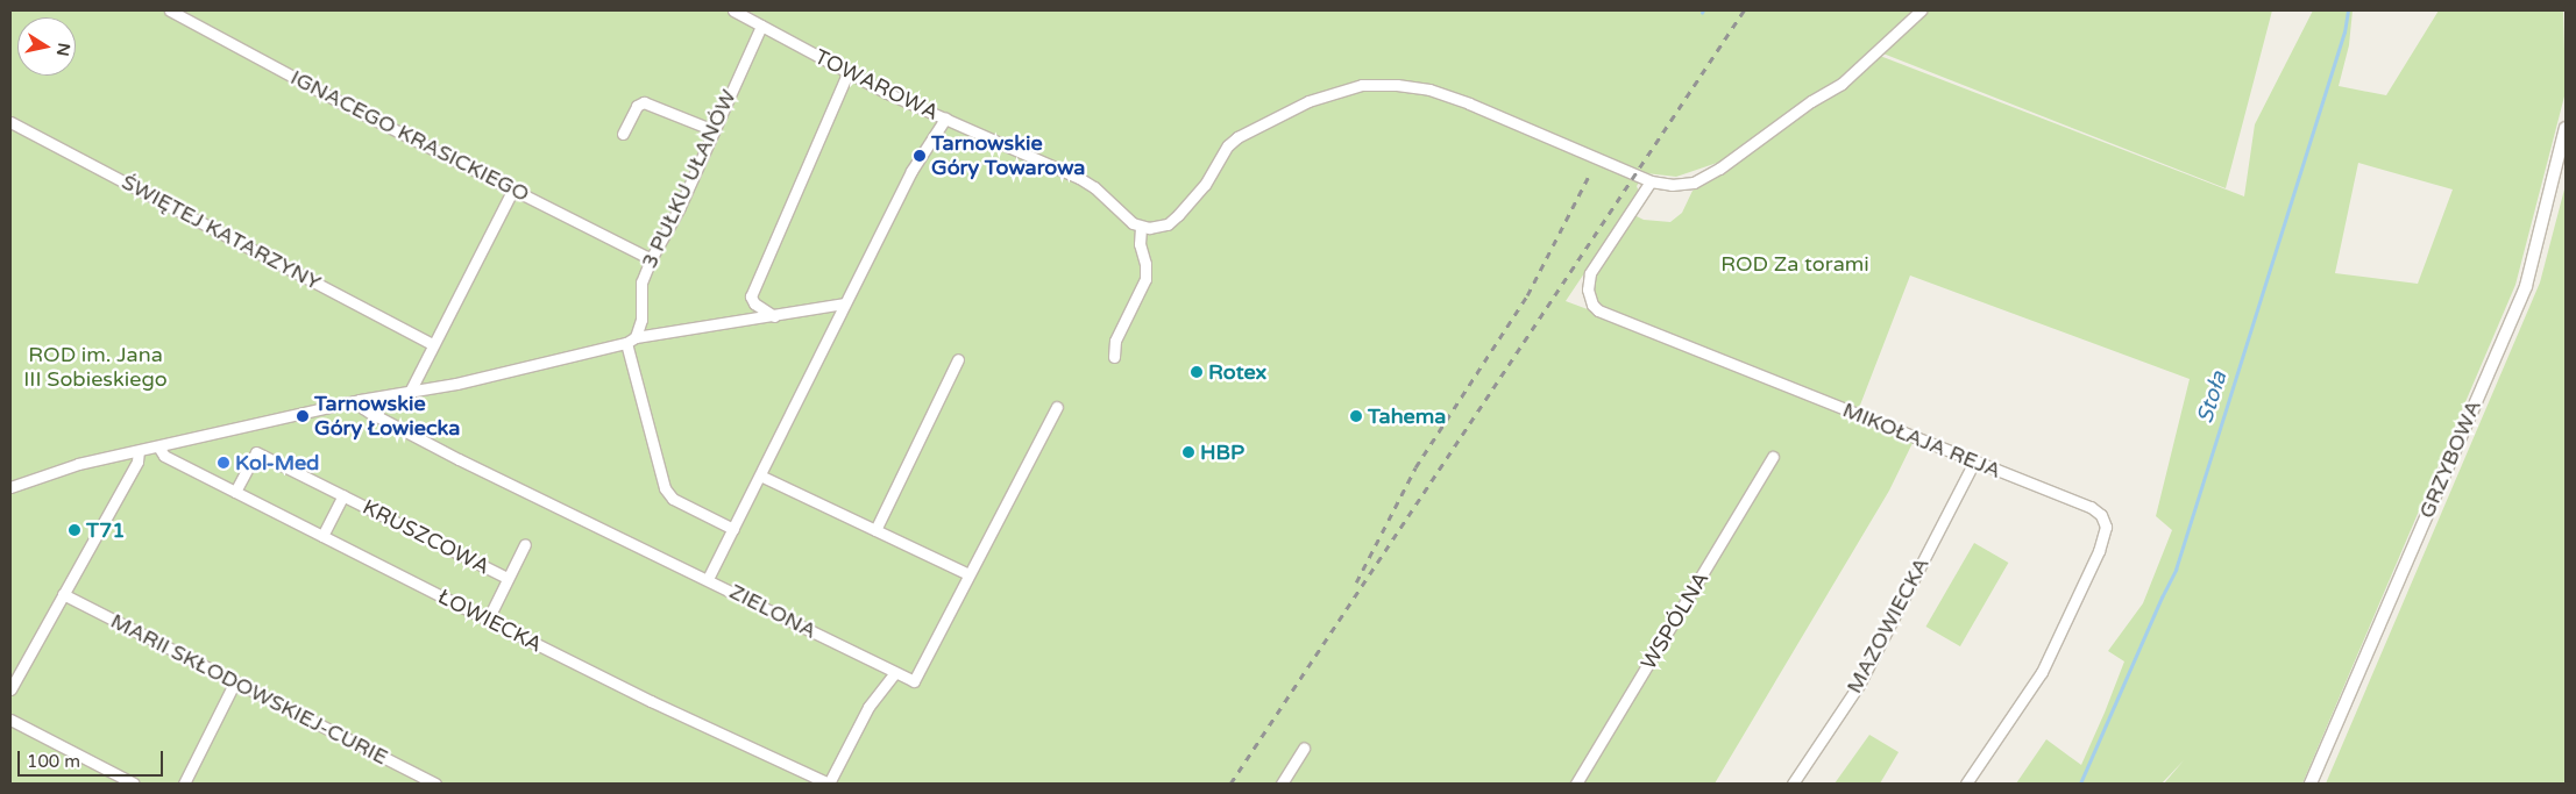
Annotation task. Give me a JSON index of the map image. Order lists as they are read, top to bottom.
{
  "streets": {
    "street": [
      "TOWAROWA",
      "IGNACEGO KRASICKIEGO",
      "3 PUŁKU UŁANÓW",
      "ŚWIĘTEJ KATARZYNY",
      "MIKOŁAJA REJA",
      "GRZYBOWA",
      "KRUSZCOWA",
      "ZIELONA",
      "ŁOWIECKA",
      "WSPÓLNA",
      "MAZOWIECKA",
      "MARII SKŁODOWSKIEJ-CURIE"
    ]
  },
  "crossings": [
    ["TOWAROWA", "3 PUŁKU UŁANÓW"],
    ["IGNACEGO KRASICKIEGO", "3 PUŁKU UŁANÓW"],
    ["MIKOŁAJA REJA", "MAZOWIECKA"],
    ["KRUSZCOWA", "ŁOWIECKA"],
    ["ZIELONA", "ŁOWIECKA"]
  ],
  "water": ["Stoła"],
  "parks": ["ROD Za torami", "ROD im. Jana III Sobieskiego"],
  "places": [
    "Tarnowskie Góry Towarowa",
    "Rotex",
    "Tarnowskie Góry Łowiecka",
    "Tahema",
    "HBP",
    "Kol-Med",
    "T71"
  ],
  "scale_bar": "100 m",
  "north": "right"
}
